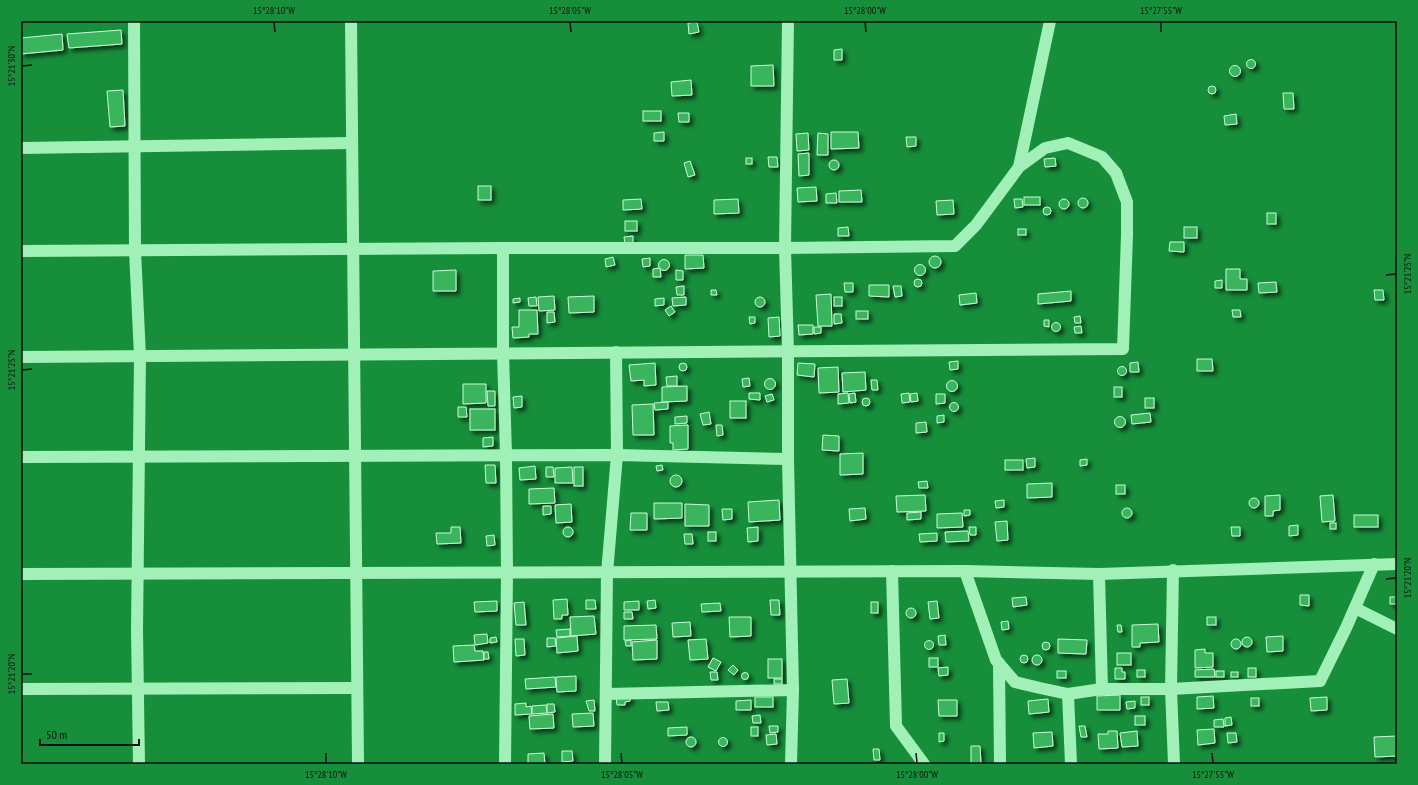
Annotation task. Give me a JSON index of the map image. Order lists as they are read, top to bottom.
{
  "scale_bar": "50 m",
  "coordinates": [
    "15°28'10\"W",
    "15°28'05\"W",
    "15°28'00\"W",
    "15°27'55\"W",
    "15°21'30\"N",
    "15°21'25\"N",
    "15°21'20\"N"
  ]
}
